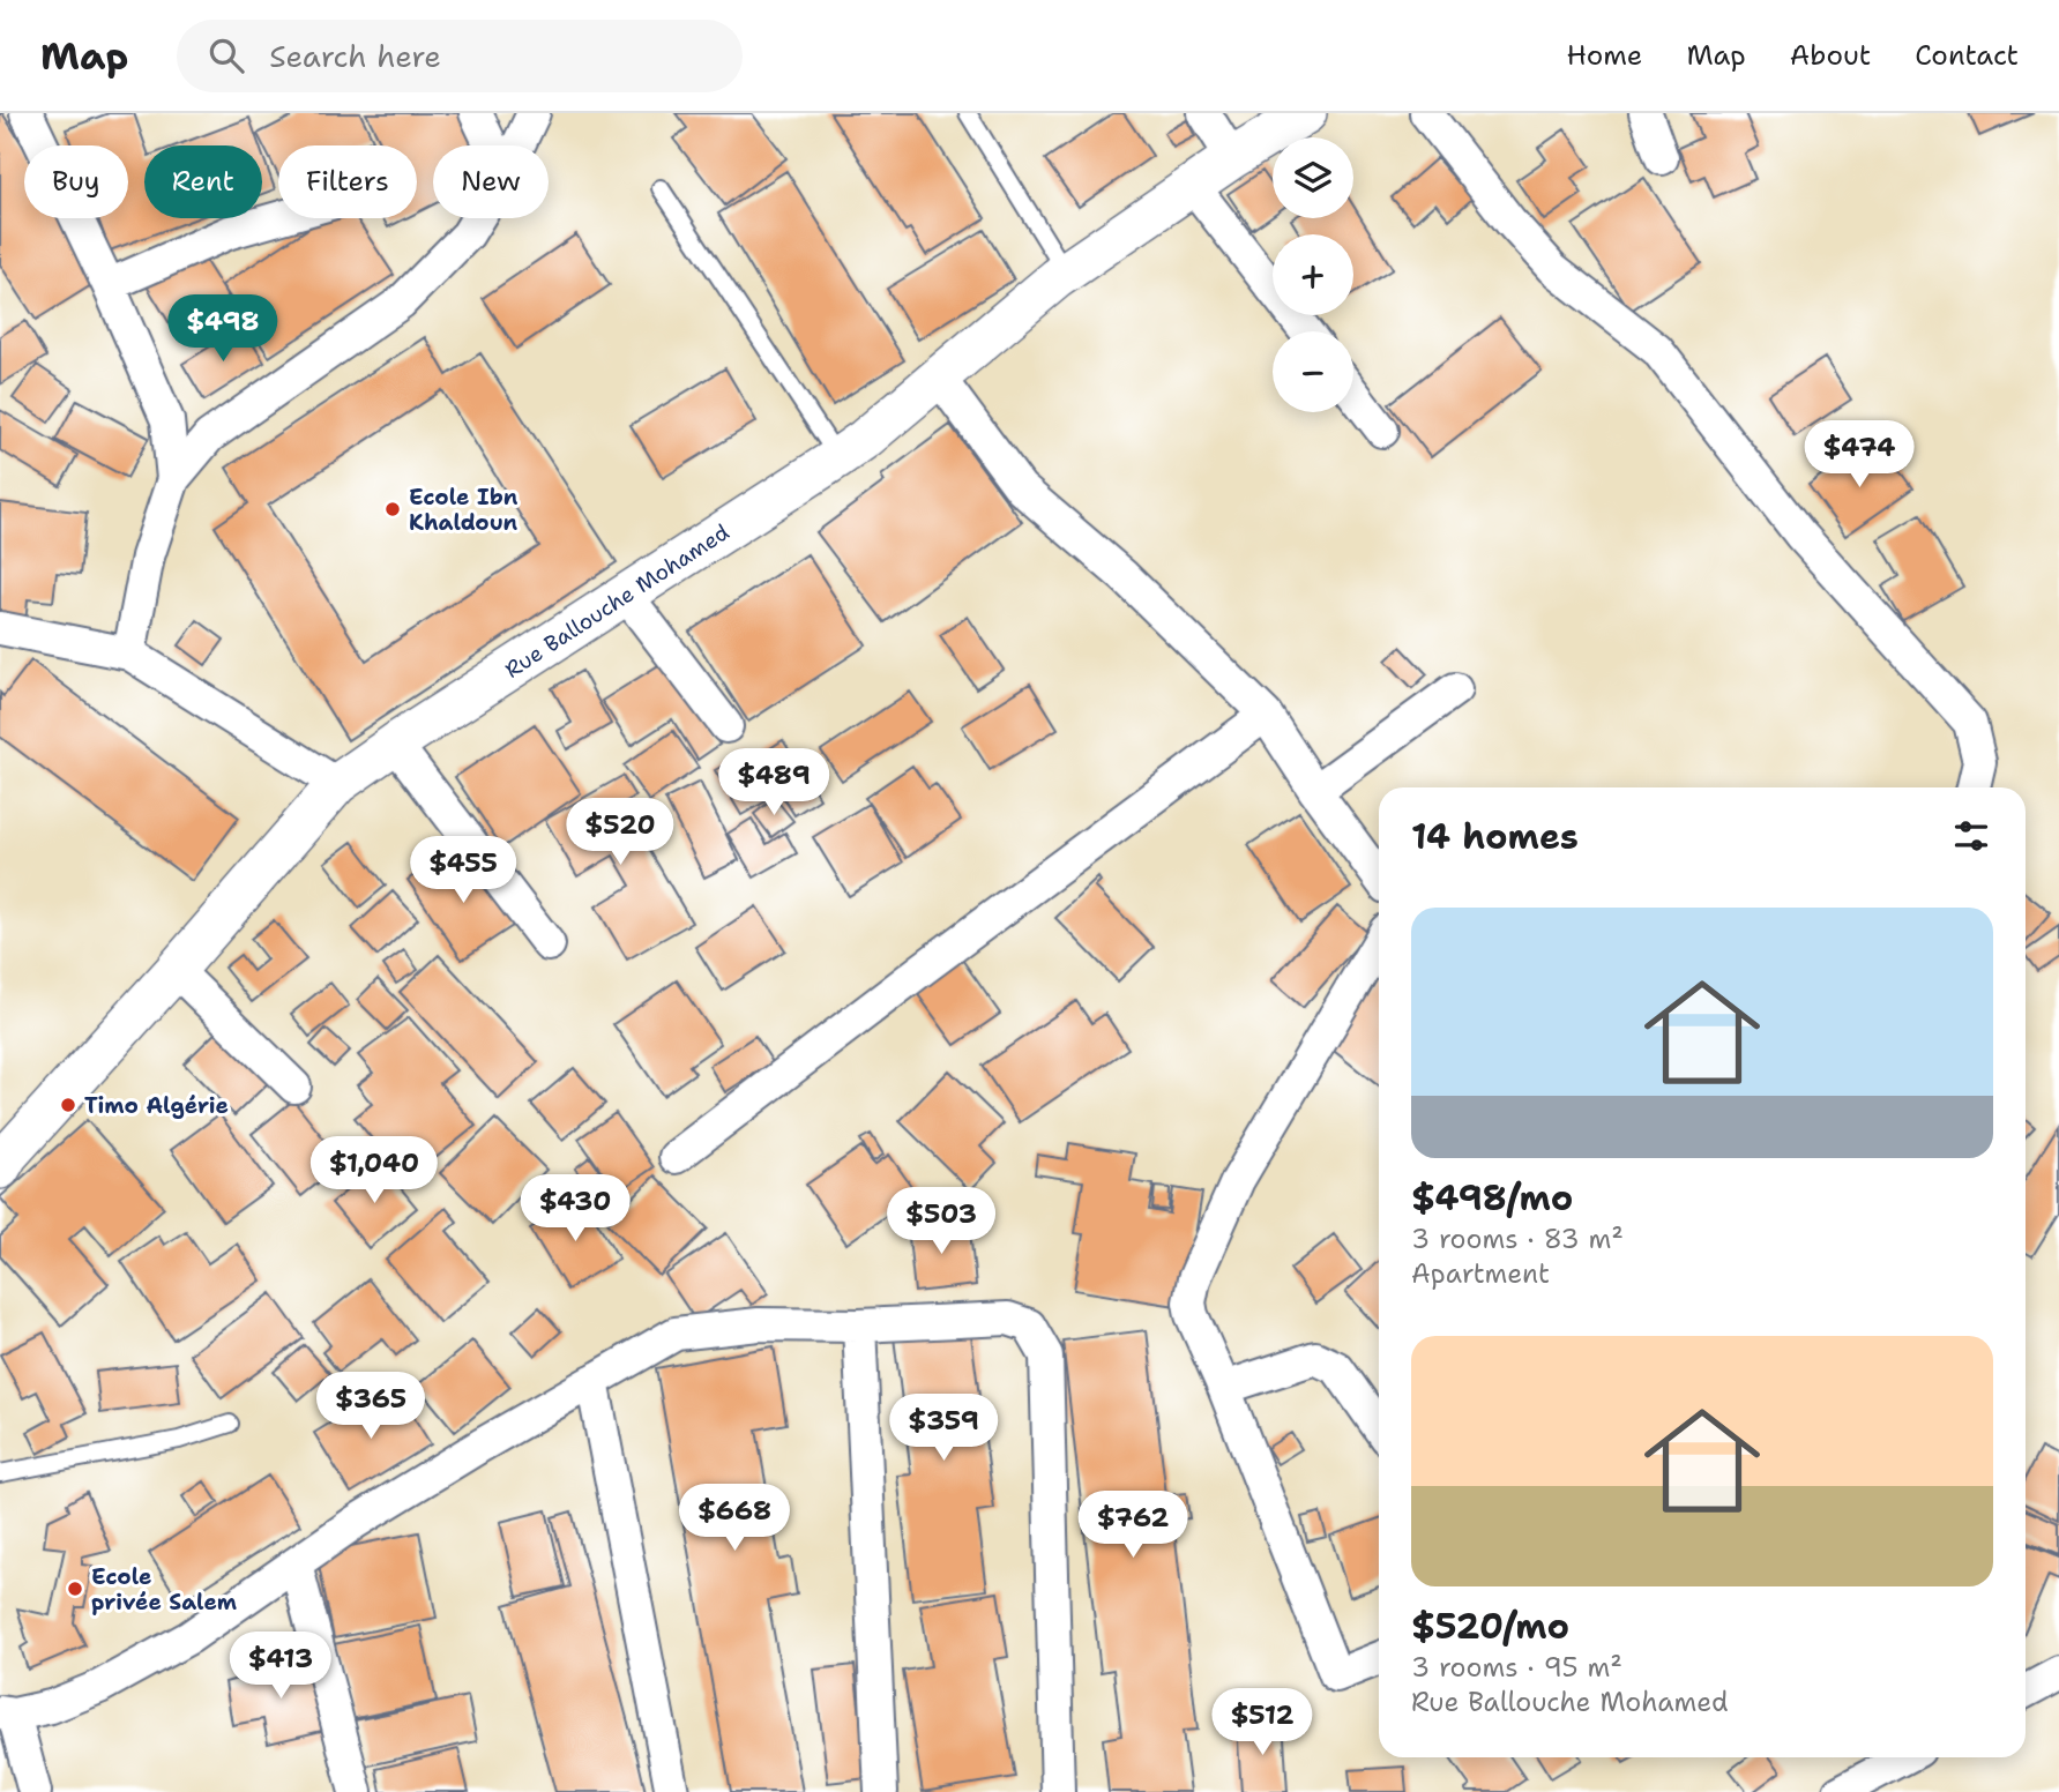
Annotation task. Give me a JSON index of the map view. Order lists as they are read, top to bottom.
{
  "streets": {
    "street": ["Rue Ballouche Mohamed"]
  },
  "places": ["Ecole Ibn Khaldoun", "Timo Algérie", "Ecole privée Salem"],
  "page": {
    "header": "Map",
    "search": "Search here",
    "nav": [
      "Home",
      "Map",
      "About",
      "Contact"
    ],
    "map_buttons": ["+", "−"],
    "chip": [
      "Buy",
      "Rent",
      "Filters",
      "New"
    ],
    "price": [
      "$498",
      "$474",
      "$489",
      "$520",
      "$455",
      "$1,040",
      "$430",
      "$503",
      "$365",
      "$359",
      "$668",
      "$762",
      "$413",
      "$512"
    ],
    "heading": "14 homes",
    "list": [
      {
        "name": "$498/mo",
        "note": "3 rooms · 83 m² · Apartment"
      },
      {
        "name": "$520/mo",
        "note": "3 rooms · 95 m² · Rue Ballouche Mohamed"
      }
    ]
  }
}
